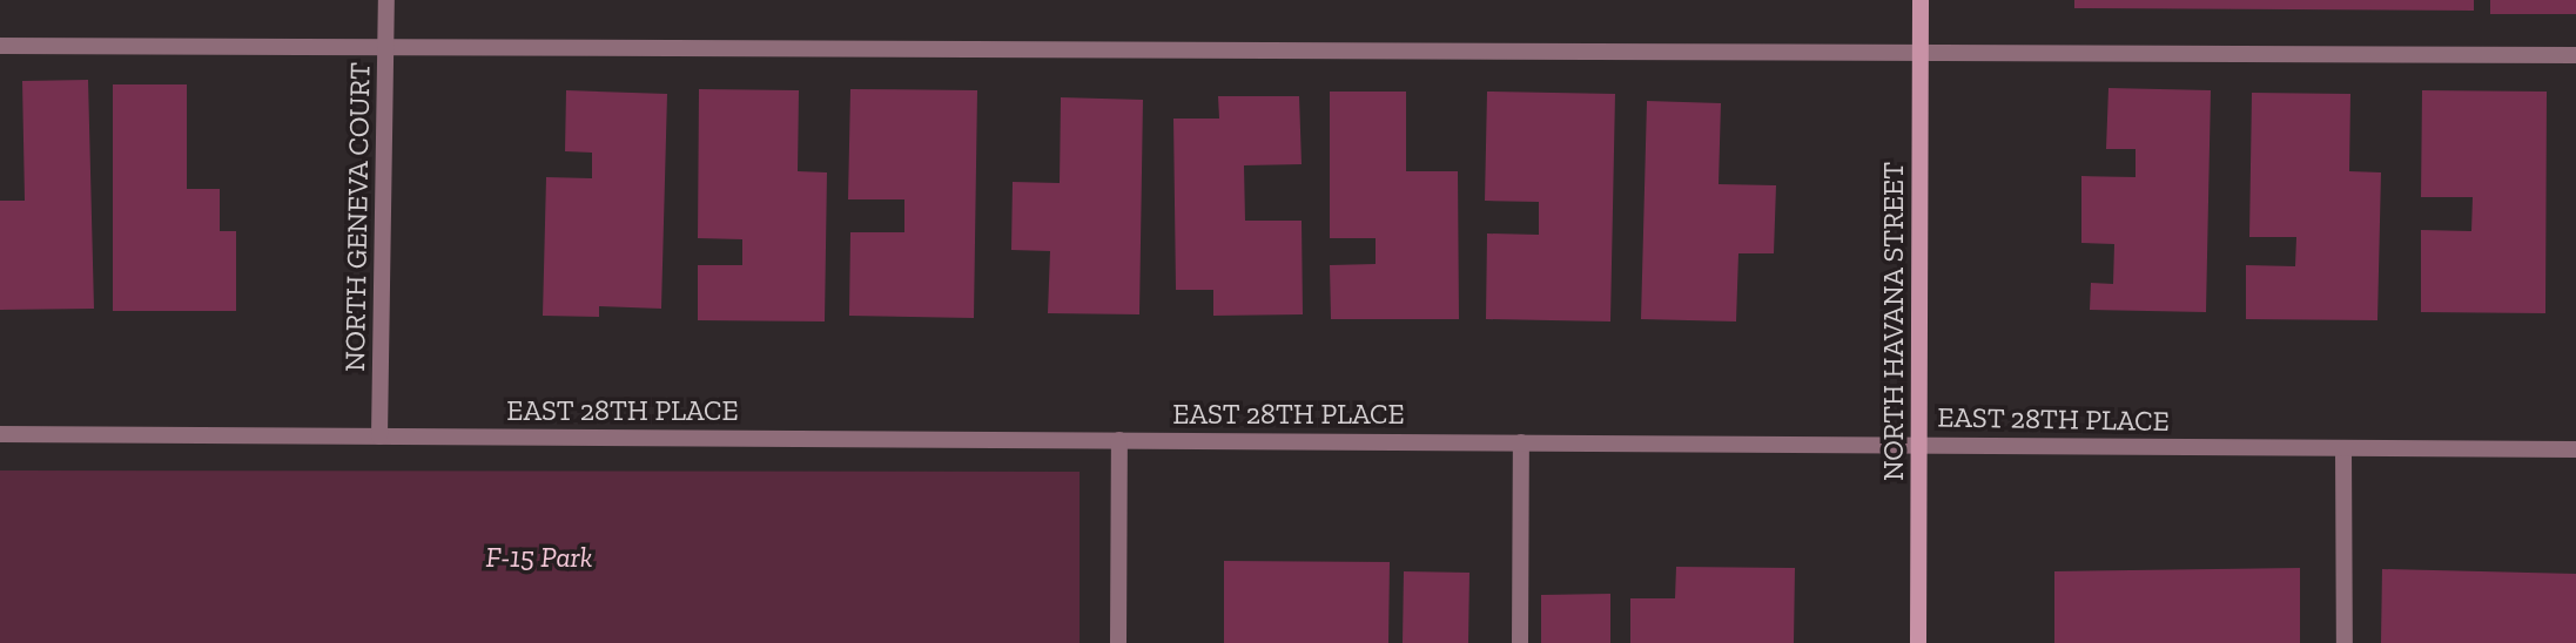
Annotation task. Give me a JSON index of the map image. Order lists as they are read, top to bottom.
{
  "streets": {
    "street": ["NORTH GENEVA COURT", "NORTH HAVANA STREET", "EAST 28TH PLACE"]
  },
  "crossings": [
    ["NORTH GENEVA COURT", "EAST 28TH PLACE"],
    ["NORTH HAVANA STREET", "EAST 28TH PLACE"]
  ],
  "parks": ["F-15 Park"]
}
